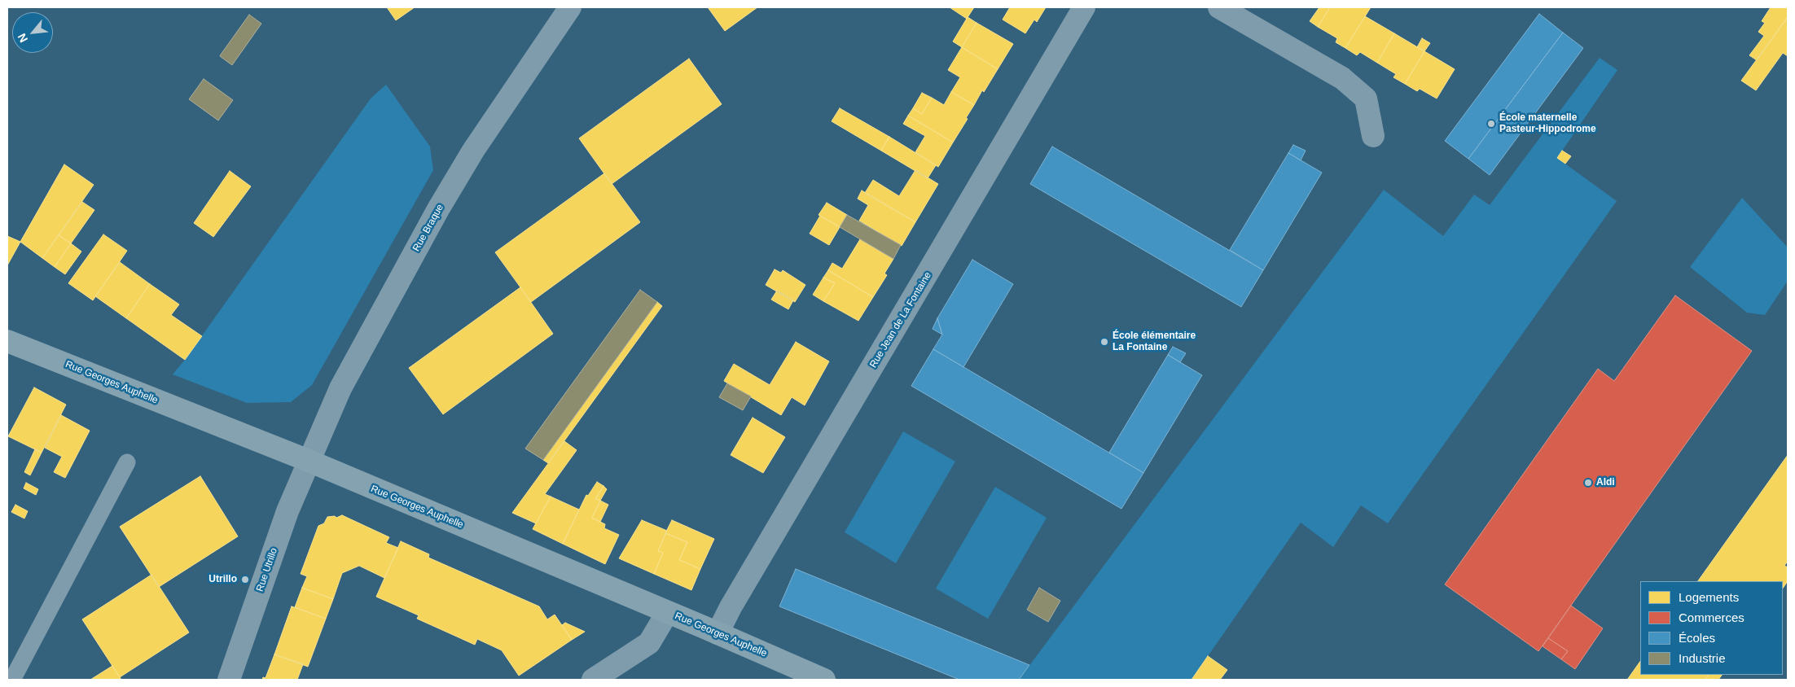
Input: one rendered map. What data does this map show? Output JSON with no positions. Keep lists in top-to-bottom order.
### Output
{
  "streets": {
    "street": [
      "Rue Braque",
      "Rue Jean de La Fontaine",
      "Rue Georges Auphelle",
      "Rue Utrillo"
    ]
  },
  "crossings": [
    ["Rue Braque", "Rue Georges Auphelle"],
    ["Rue Braque", "Rue Utrillo"],
    ["Rue Jean de La Fontaine", "Rue Georges Auphelle"],
    ["Rue Georges Auphelle", "Rue Utrillo"]
  ],
  "places": [
    "École maternelle Pasteur-Hippodrome",
    "École élémentaire La Fontaine",
    "Aldi",
    "Utrillo"
  ],
  "legend": [
    "Logements",
    "Commerces",
    "Écoles",
    "Industrie"
  ],
  "north": "bottom left"
}
